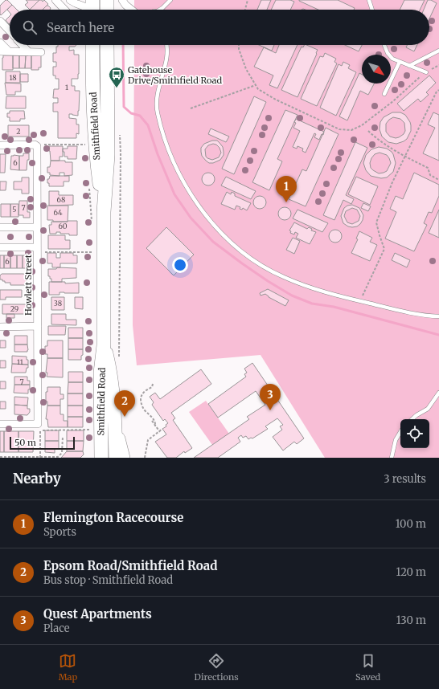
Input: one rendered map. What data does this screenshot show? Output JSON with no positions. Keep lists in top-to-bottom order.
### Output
{
  "streets": {
    "highway": ["Smithfield Road"],
    "street": ["Howlett Street"]
  },
  "places": {
    "bus stop": ["Gatehouse Drive/Smithfield Road"]
  },
  "house_numbers": [
    "18",
    "1",
    "2",
    "6",
    "68",
    "7",
    "5",
    "64",
    "60",
    "6",
    "38",
    "29",
    "11",
    "7"
  ],
  "scale_bar": "50 m",
  "north": "bottom right",
  "page": {
    "search": "Search here",
    "pins": ["1", "3", "2"],
    "scale": "50 m",
    "heading": ["Nearby", "3 results"],
    "list": [
      {
        "mark": "1",
        "name": "Flemington Racecourse",
        "note": "Sports",
        "value": "100 m"
      },
      {
        "mark": "2",
        "name": "Epsom Road/Smithfield Road",
        "note": "Bus stop · Smithfield Road",
        "value": "120 m"
      },
      {
        "mark": "3",
        "name": "Quest Apartments",
        "note": "Place",
        "value": "130 m"
      }
    ],
    "nav": ["Map", "Directions", "Saved"]
  }
}
